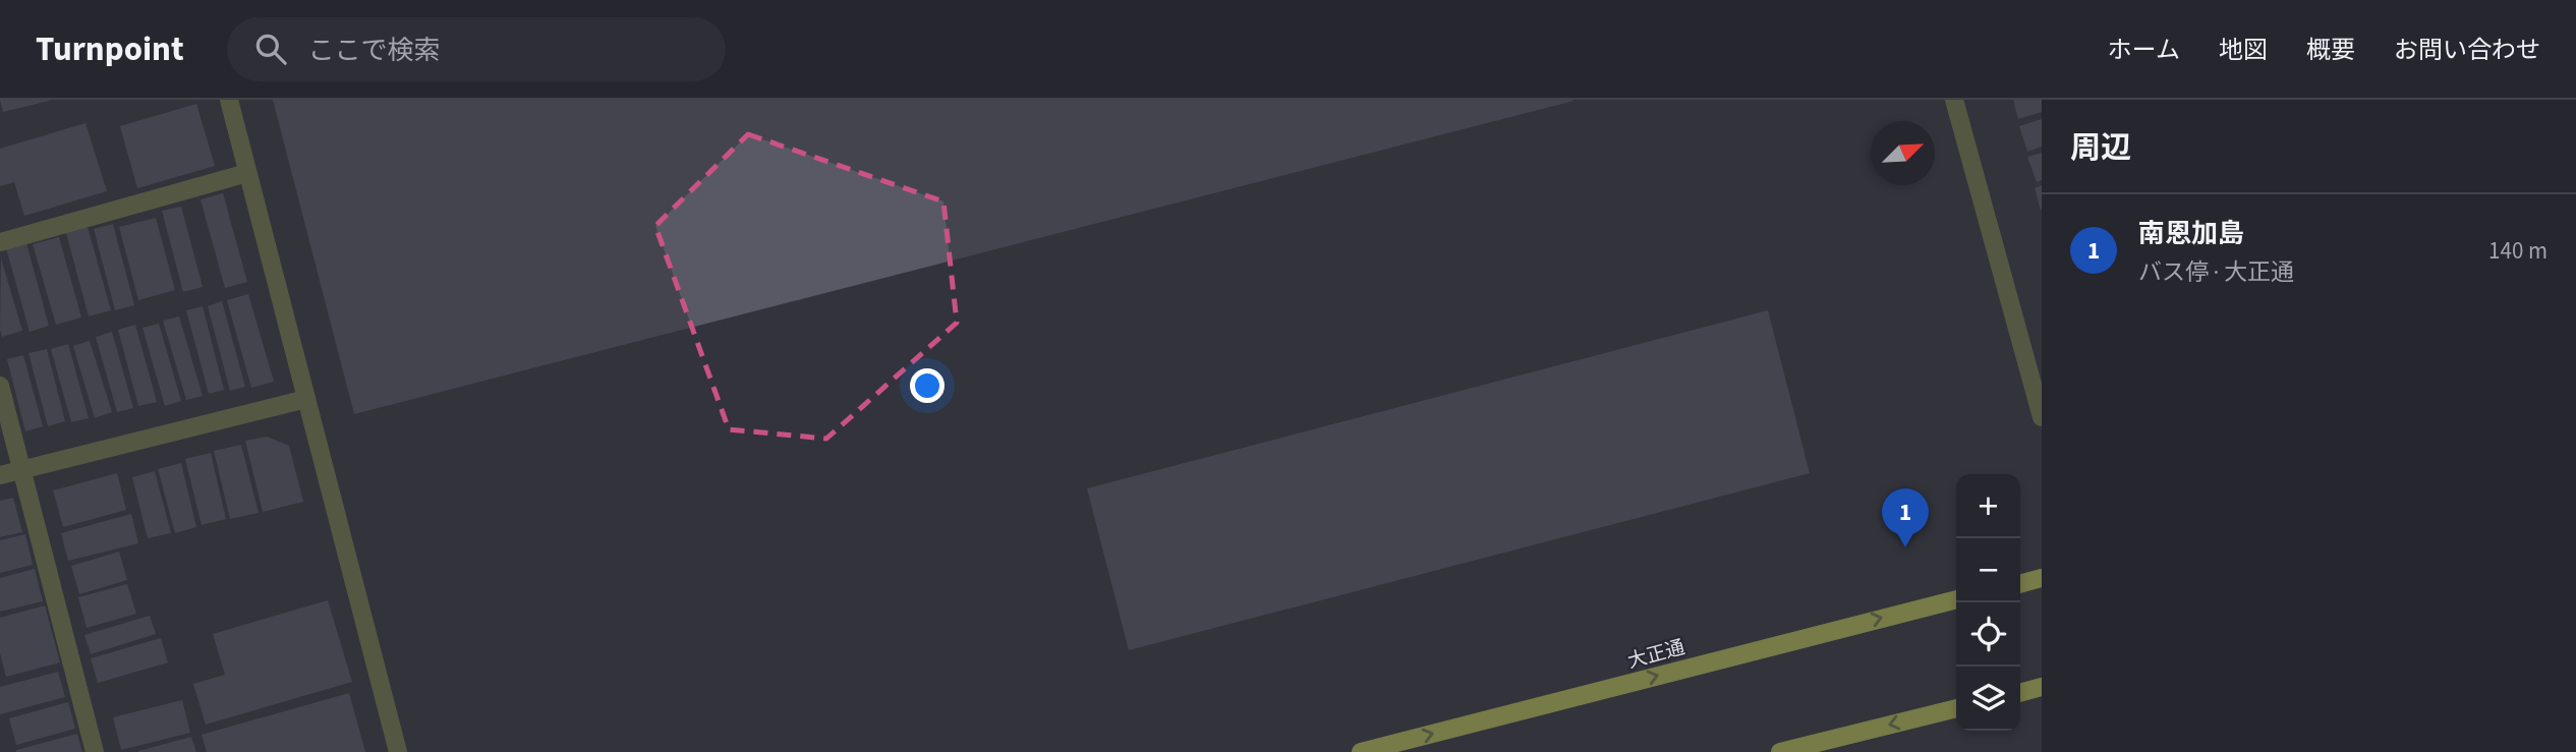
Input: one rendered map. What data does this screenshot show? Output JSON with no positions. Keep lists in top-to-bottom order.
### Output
{
  "streets": {
    "main road": ["大正通"]
  },
  "one_way": ["大正通"],
  "north": "top right",
  "page": {
    "header": "Turnpoint",
    "search": "ここで検索",
    "nav": [
      "ホーム",
      "地図",
      "概要",
      "お問い合わせ"
    ],
    "heading": "周辺",
    "list": [
      {
        "mark": "1",
        "name": "南恩加島",
        "note": "バス停 · 大正通",
        "value": "140 m"
      }
    ],
    "map_buttons": ["+", "−"],
    "pins": "1"
  }
}
